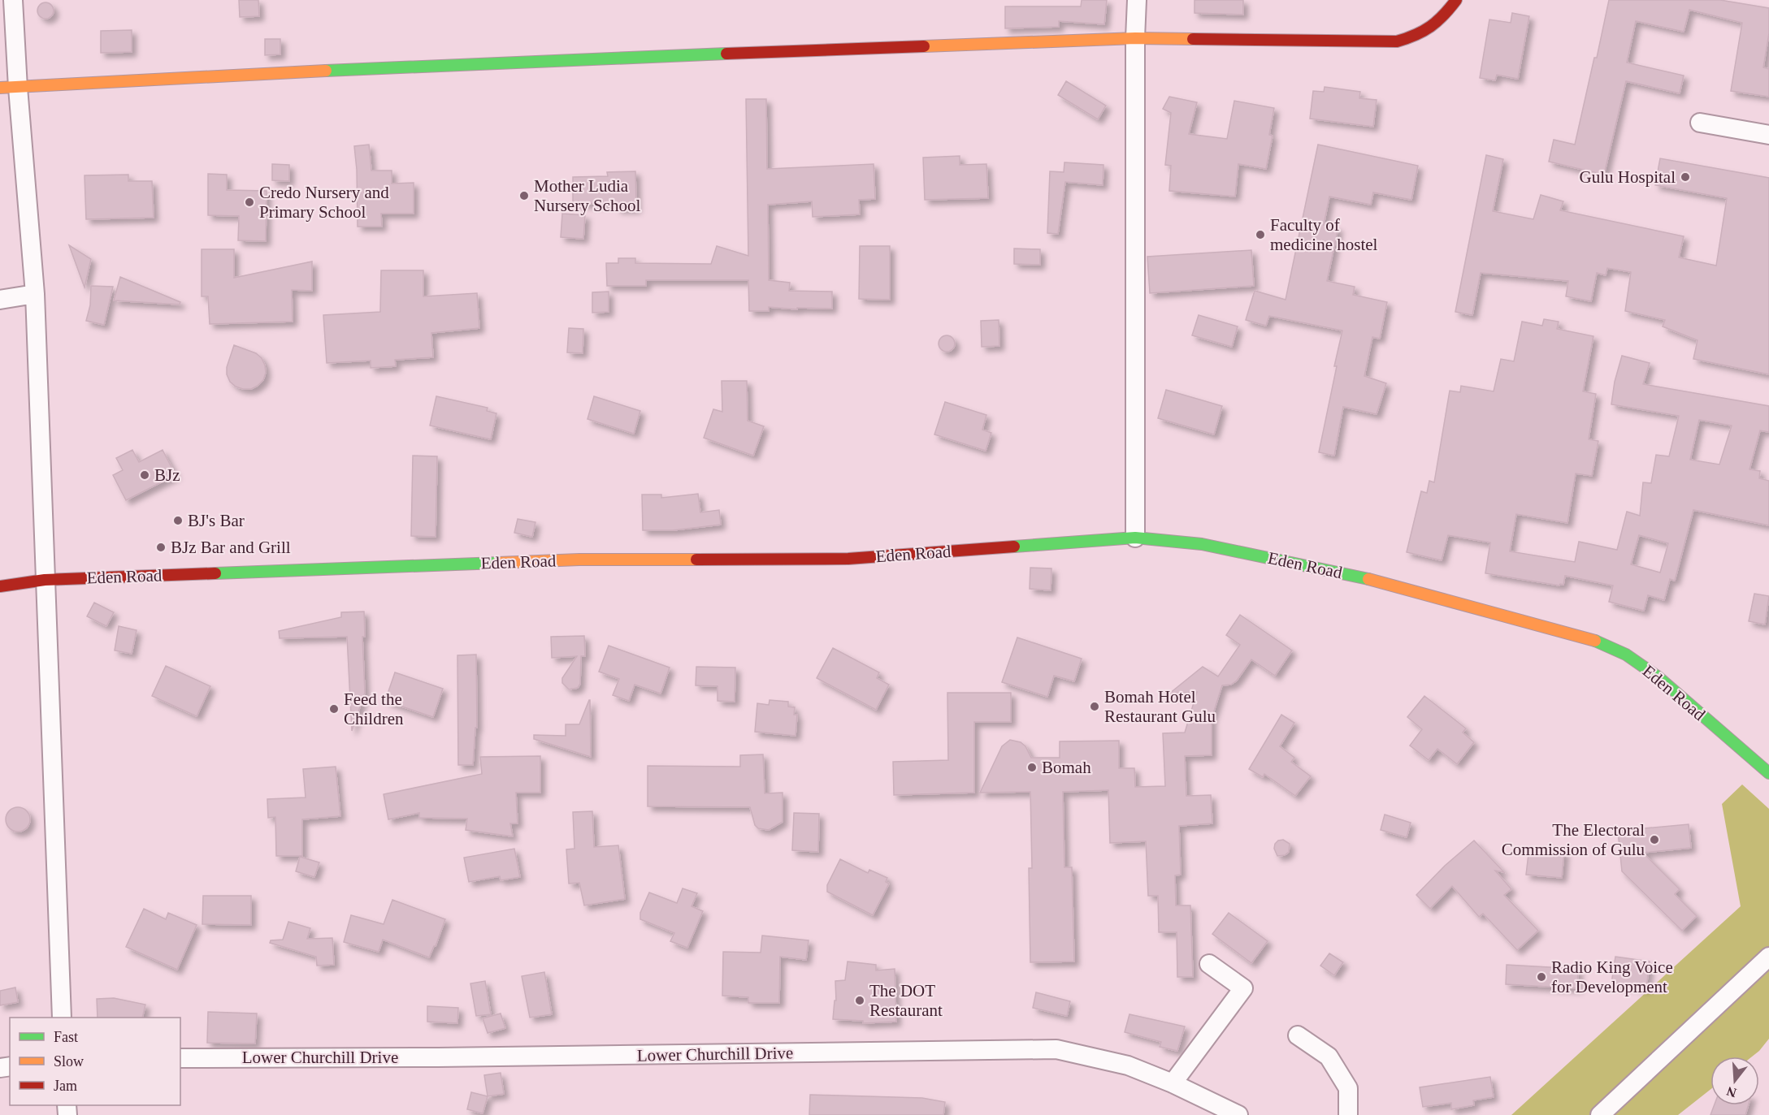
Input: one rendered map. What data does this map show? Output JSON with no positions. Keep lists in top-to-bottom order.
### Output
{
  "streets": {
    "street": ["Eden Road", "Lower Churchill Drive"]
  },
  "places": [
    "Gulu Hospital",
    "Mother Ludia Nursery School",
    "Credo Nursery and Primary School",
    "Faculty of medicine hostel",
    "BJz",
    "BJ's Bar",
    "BJz Bar and Grill",
    "Bomah Hotel Restaurant Gulu",
    "Feed the Children",
    "Bomah",
    "The Electoral Commission of Gulu",
    "Radio King Voice for Development",
    "The DOT Restaurant"
  ],
  "legend": ["Fast", "Slow", "Jam"],
  "north": "bottom"
}
